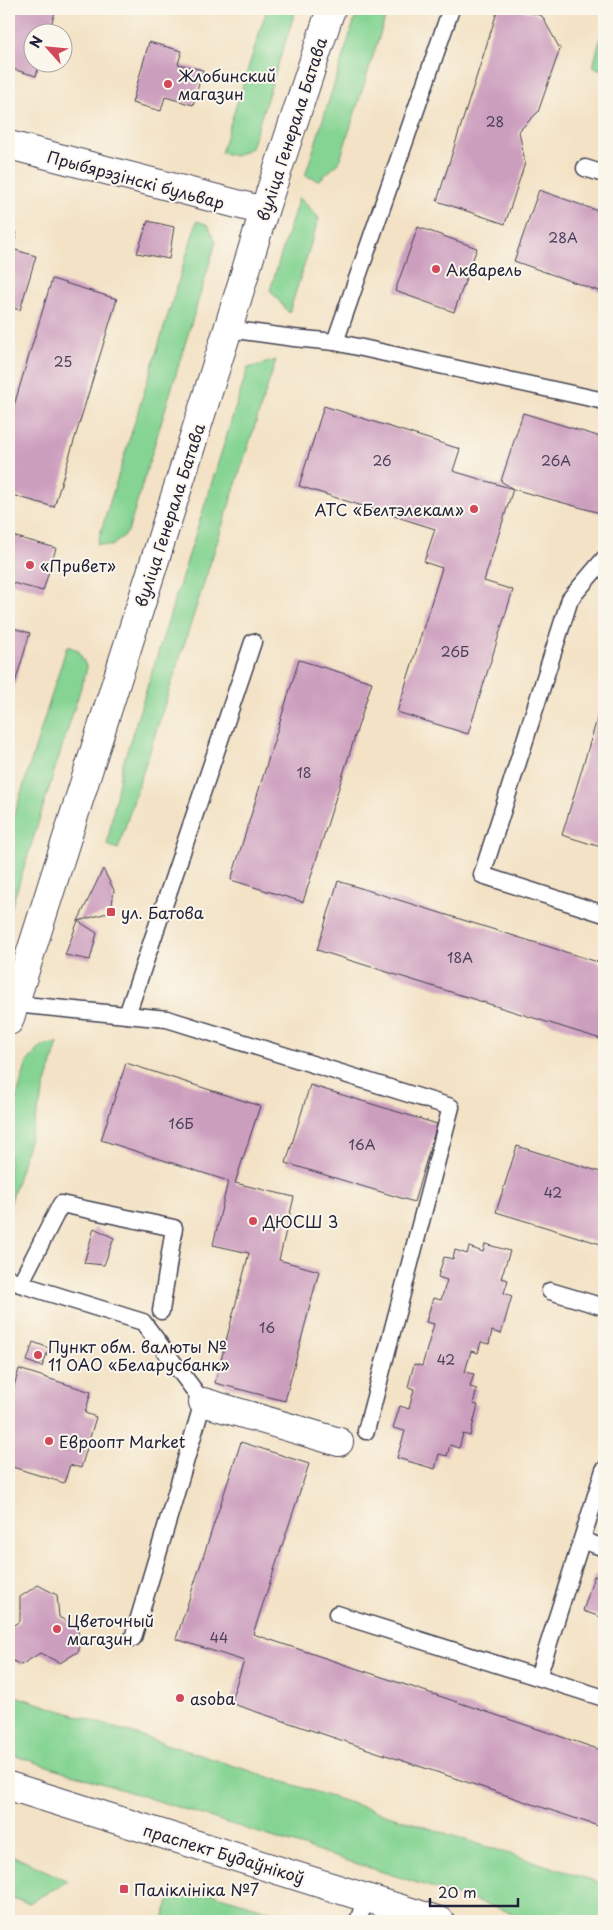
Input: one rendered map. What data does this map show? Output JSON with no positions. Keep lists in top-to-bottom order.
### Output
{
  "streets": {
    "street": ["вуліца Генерала Батава", "Прыбярэзінскі бульвар", "праспект Будаўнікоў"]
  },
  "crossings": [
    ["вуліца Генерала Батава", "Прыбярэзінскі бульвар"]
  ],
  "places": {
    "other": [
      "Жлобинский магазин",
      "Акварель",
      "АТС «Белтэлекам»",
      "«Привет»",
      "ДЮСШ 3",
      "Пункт обм. валюты № 11 ОАО «Беларусбанк»",
      "Евроопт Market",
      "Цветочный магазин",
      "asoba"
    ],
    "transit": ["ул. Батова", "Паліклініка №7"]
  },
  "house_numbers": [
    "28",
    "28А",
    "25",
    "26",
    "26А",
    "26Б",
    "18",
    "18А",
    "16Б",
    "16А",
    "42",
    "16",
    "42",
    "44"
  ],
  "scale_bar": "20 m",
  "north": "top left"
}
